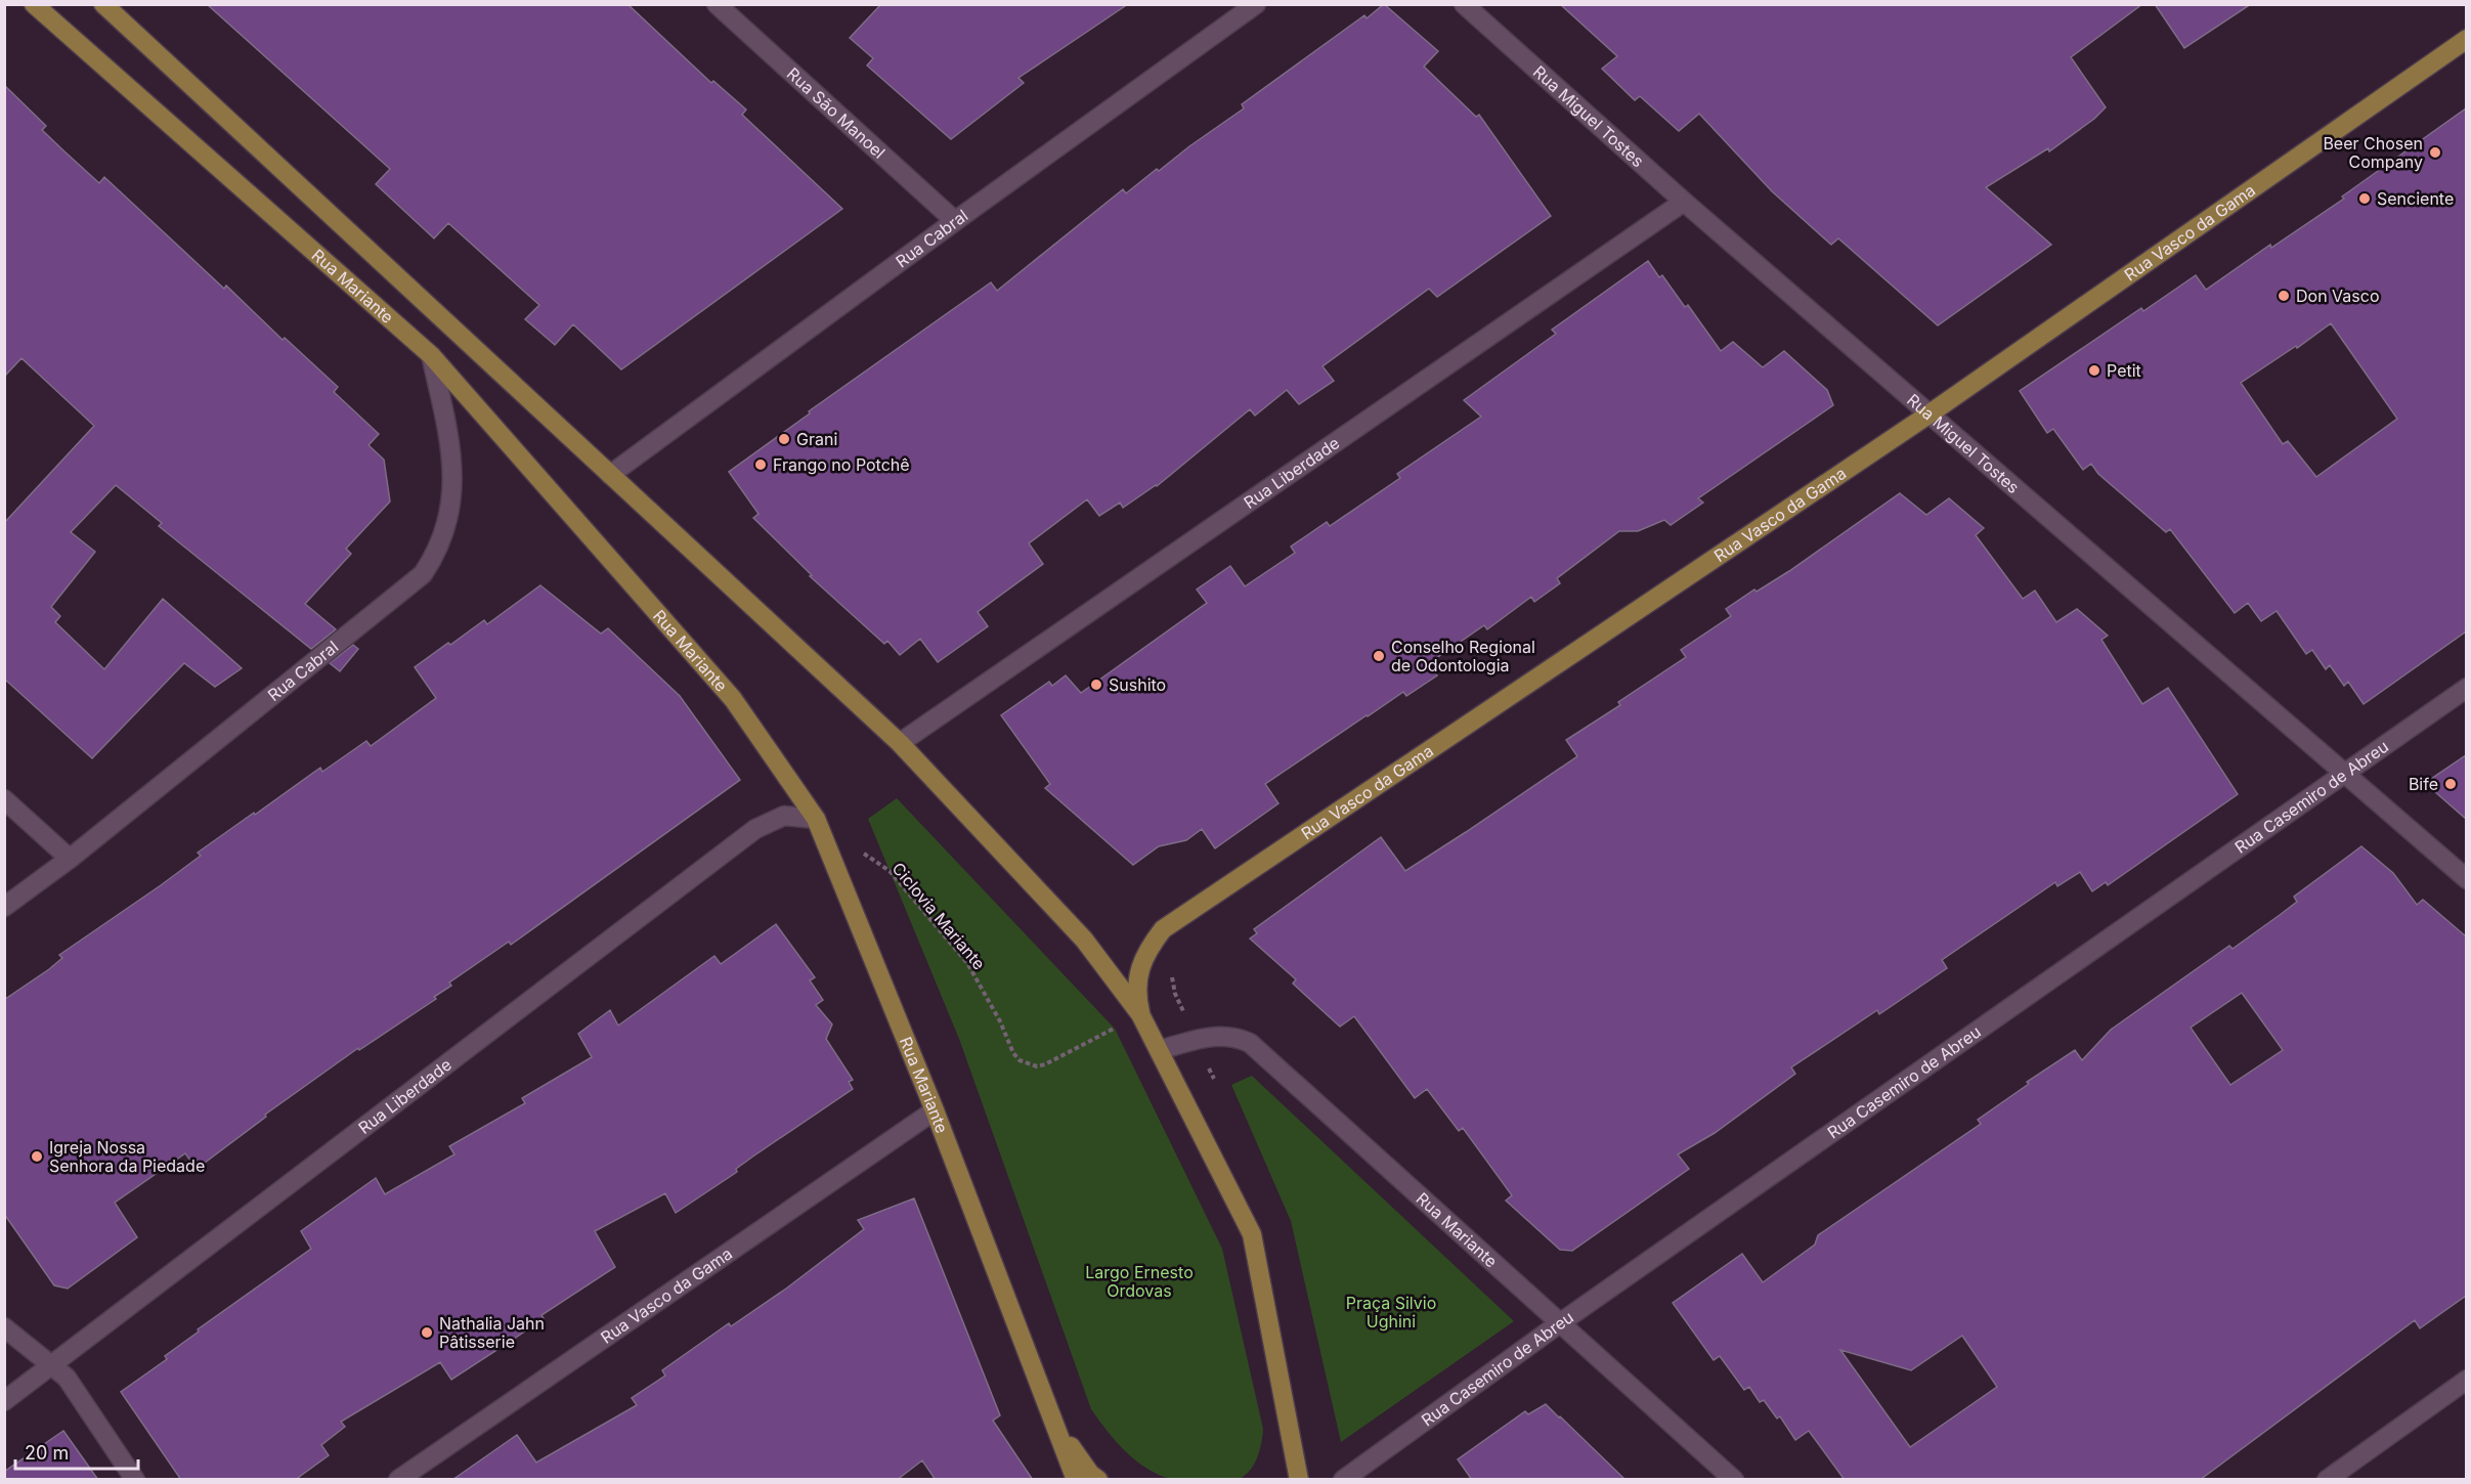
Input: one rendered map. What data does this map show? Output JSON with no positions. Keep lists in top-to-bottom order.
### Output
{
  "streets": {
    "main road": ["Rua Vasco da Gama", "Rua Mariante"],
    "street": [
      "Rua São Manoel",
      "Rua Miguel Tostes",
      "Rua Cabral",
      "Rua Liberdade",
      "Rua Casemiro de Abreu"
    ],
    "path": ["Ciclovia Mariante"]
  },
  "crossings": [
    ["Rua São Manoel", "Rua Cabral"],
    ["Rua Miguel Tostes", "Rua Vasco da Gama"],
    ["Rua Miguel Tostes", "Rua Liberdade"],
    ["Rua Miguel Tostes", "Rua Casemiro de Abreu"],
    ["Rua Vasco da Gama", "Rua Mariante"],
    ["Rua Vasco da Gama", "Ciclovia Mariante"],
    ["Rua Cabral", "Rua Mariante"],
    ["Rua Mariante", "Rua Liberdade"],
    ["Rua Mariante", "Rua Casemiro de Abreu"]
  ],
  "parks": ["Largo Ernesto Ordovas", "Praça Silvio Ughini"],
  "places": [
    "Beer Chosen Company",
    "Senciente",
    "Don Vasco",
    "Petit",
    "Grani",
    "Frango no Potchê",
    "Conselho Regional de Odontologia",
    "Sushito",
    "Bife",
    "Igreja Nossa Senhora da Piedade",
    "Nathalia Jahn Pâtisserie"
  ],
  "scale_bar": "20 m"
}
